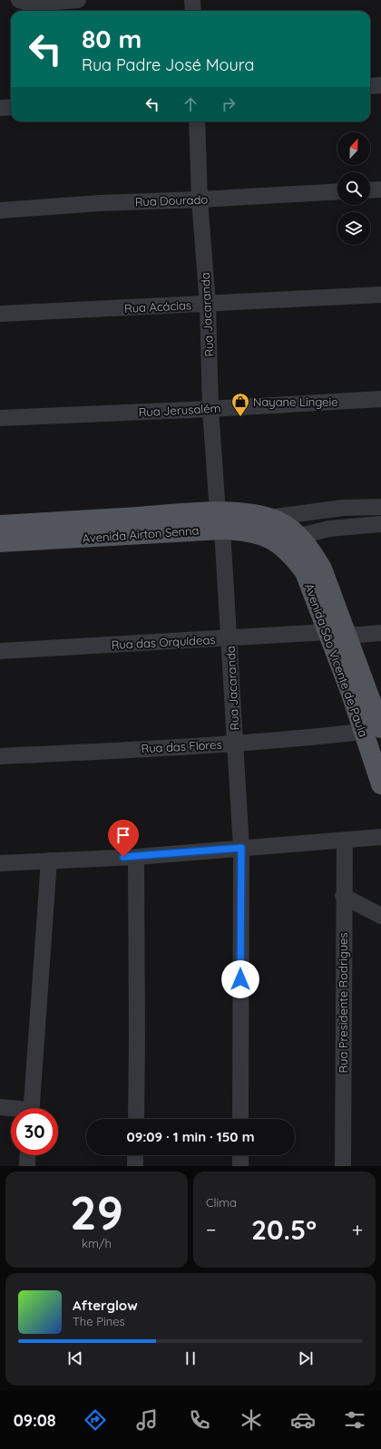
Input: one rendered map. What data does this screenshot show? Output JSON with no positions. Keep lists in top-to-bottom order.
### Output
{
  "streets": {
    "main road": ["Avenida Airton Senna", "Avenida São Vicente de Paula"],
    "street": [
      "Rua Dourado",
      "Rua Acácias",
      "Rua Jacaranda",
      "Rua Jerusalém",
      "Rua das Orquídeas",
      "Rua das Flores",
      "Rua Presidente Rodrigues"
    ]
  },
  "crossings": [
    ["Rua Dourado", "Rua Jacaranda"],
    ["Rua Acácias", "Rua Jacaranda"],
    ["Rua Jacaranda", "Rua Jerusalém"],
    ["Rua Jacaranda", "Avenida Airton Senna"],
    ["Rua Jacaranda", "Rua das Orquídeas"],
    ["Rua Jacaranda", "Rua das Flores"],
    ["Avenida Airton Senna", "Avenida São Vicente de Paula"],
    ["Rua das Orquídeas", "Avenida São Vicente de Paula"],
    ["Avenida São Vicente de Paula", "Rua das Flores"]
  ],
  "places": {
    "shop": ["Nayane Lingeie"]
  },
  "north": "top",
  "page": {
    "turn": ["80 m", "Rua Padre José Moura"],
    "limit": "30",
    "trip": "09:09 · 1 min · 150 m",
    "tile": [
      ["29", "km/h"],
      "Clima"
    ],
    "heat": ["−", "20.5°", "+"],
    "song": ["Afterglow", "The Pines"],
    "tabs": "09:08"
  }
}
